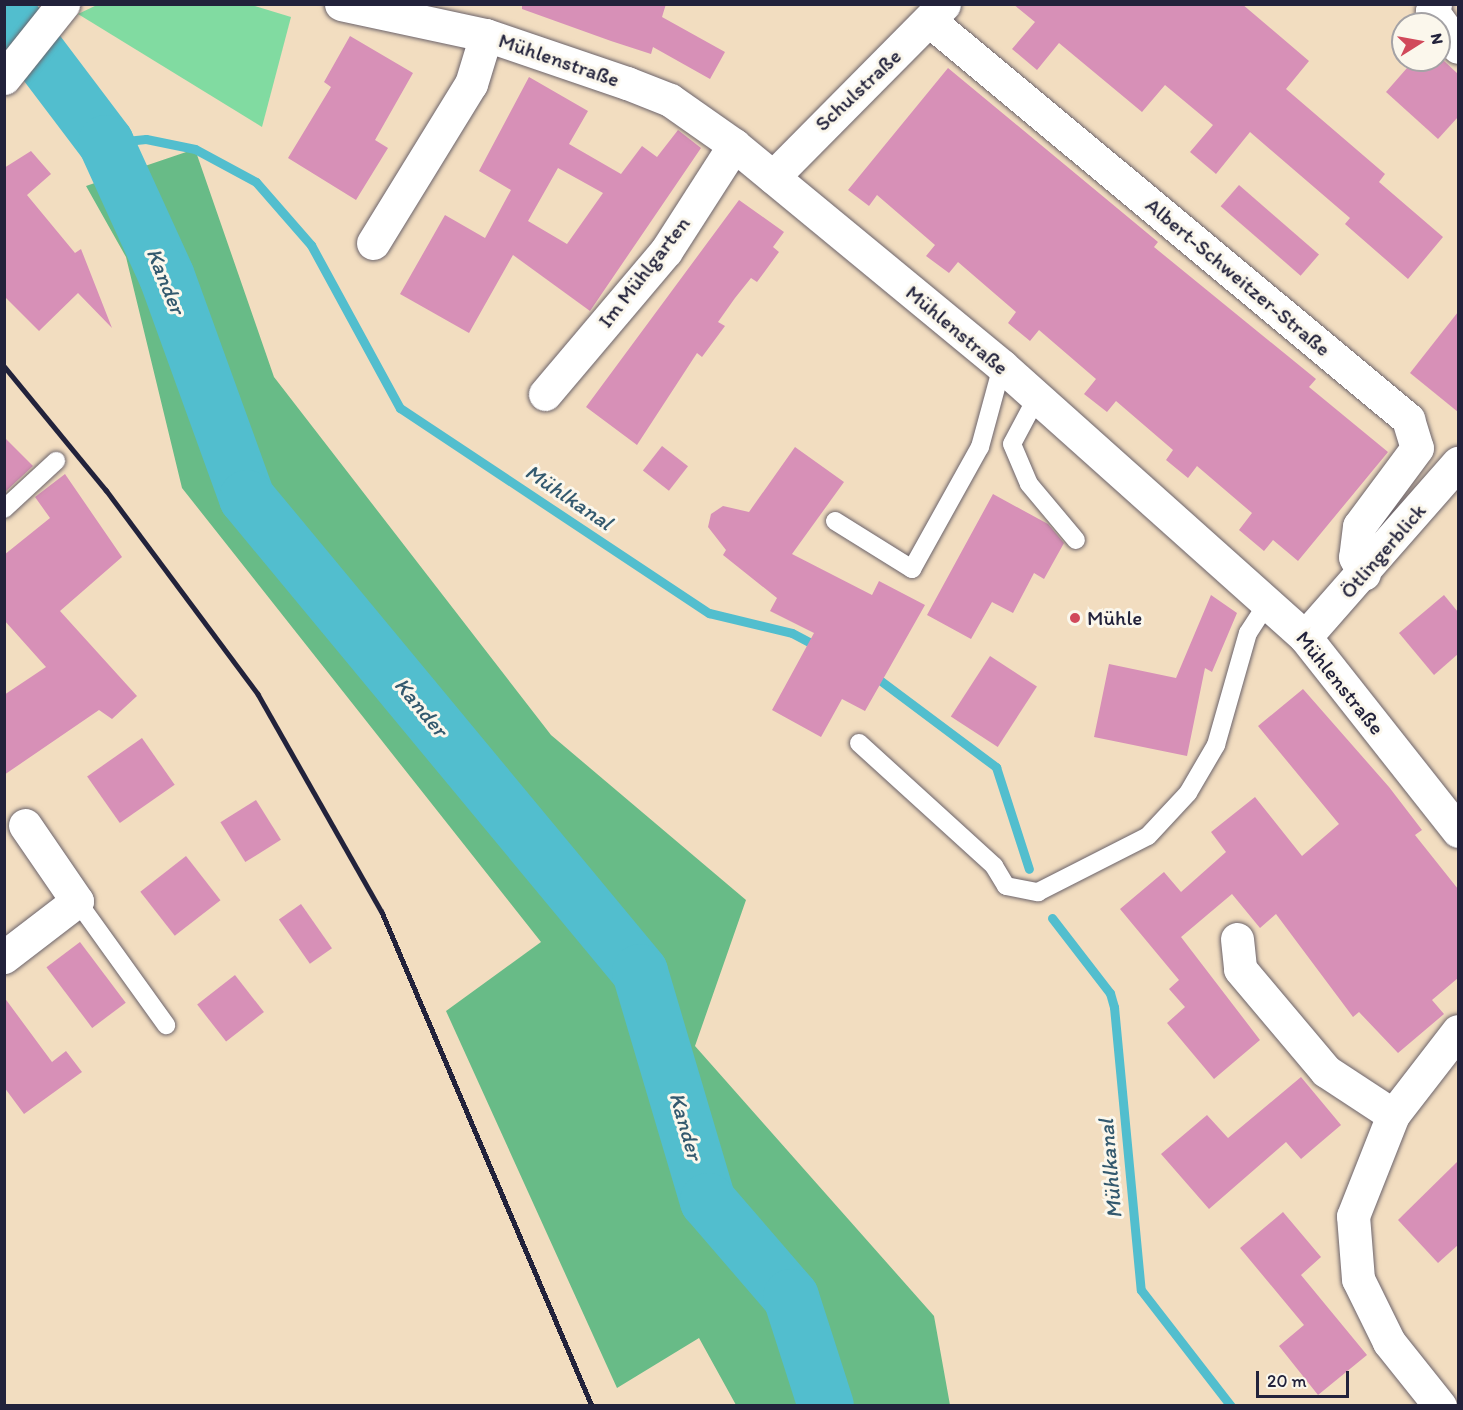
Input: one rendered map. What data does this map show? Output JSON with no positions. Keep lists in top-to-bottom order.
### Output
{
  "streets": {
    "street": [
      "Mühlenstraße",
      "Schulstraße",
      "Im Mühlgarten",
      "Albert-Schweitzer-Straße",
      "Ötlingerblick"
    ]
  },
  "crossings": [
    ["Mühlenstraße", "Schulstraße"],
    ["Mühlenstraße", "Im Mühlgarten"],
    ["Mühlenstraße", "Ötlingerblick"],
    ["Schulstraße", "Albert-Schweitzer-Straße"],
    ["Albert-Schweitzer-Straße", "Ötlingerblick"]
  ],
  "water": ["Kander", "Mühlkanal"],
  "places": ["Mühle"],
  "scale_bar": "20 m",
  "north": "right"
}
